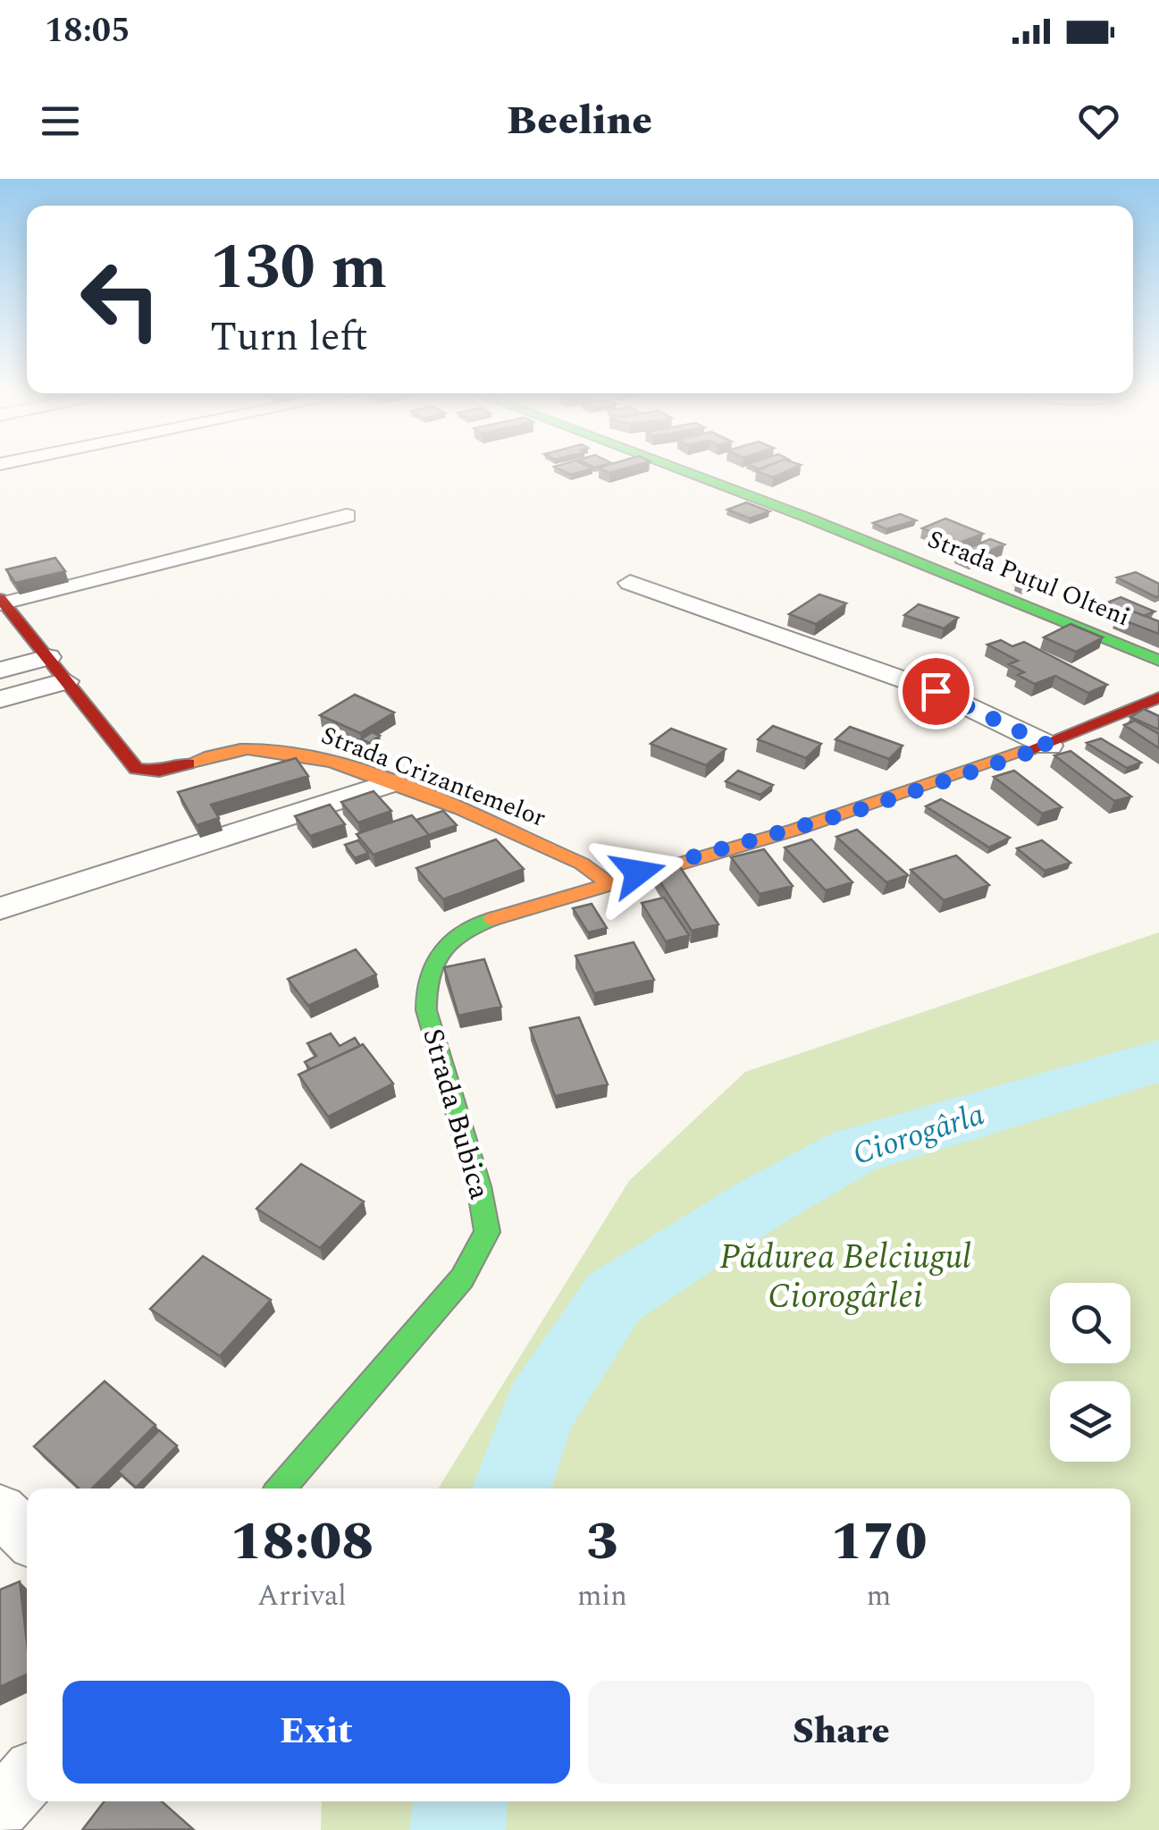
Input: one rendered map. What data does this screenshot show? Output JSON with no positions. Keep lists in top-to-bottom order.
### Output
{
  "streets": {
    "street": ["Strada Puțul Olteni", "Strada Crizantemelor", "Strada Bubica"]
  },
  "crossings": [
    ["Strada Crizantemelor", "Strada Bubica"]
  ],
  "water": ["Ciorogârla"],
  "parks": ["Pădurea Belciugul Ciorogârlei"],
  "page": {
    "status": "18:05",
    "header": "Beeline",
    "turn": ["130 m", "Turn left"],
    "eta": [
      "18:08",
      "Arrival",
      "3",
      "min",
      "170",
      "m"
    ],
    "buttons": ["Exit", "Share"]
  }
}
